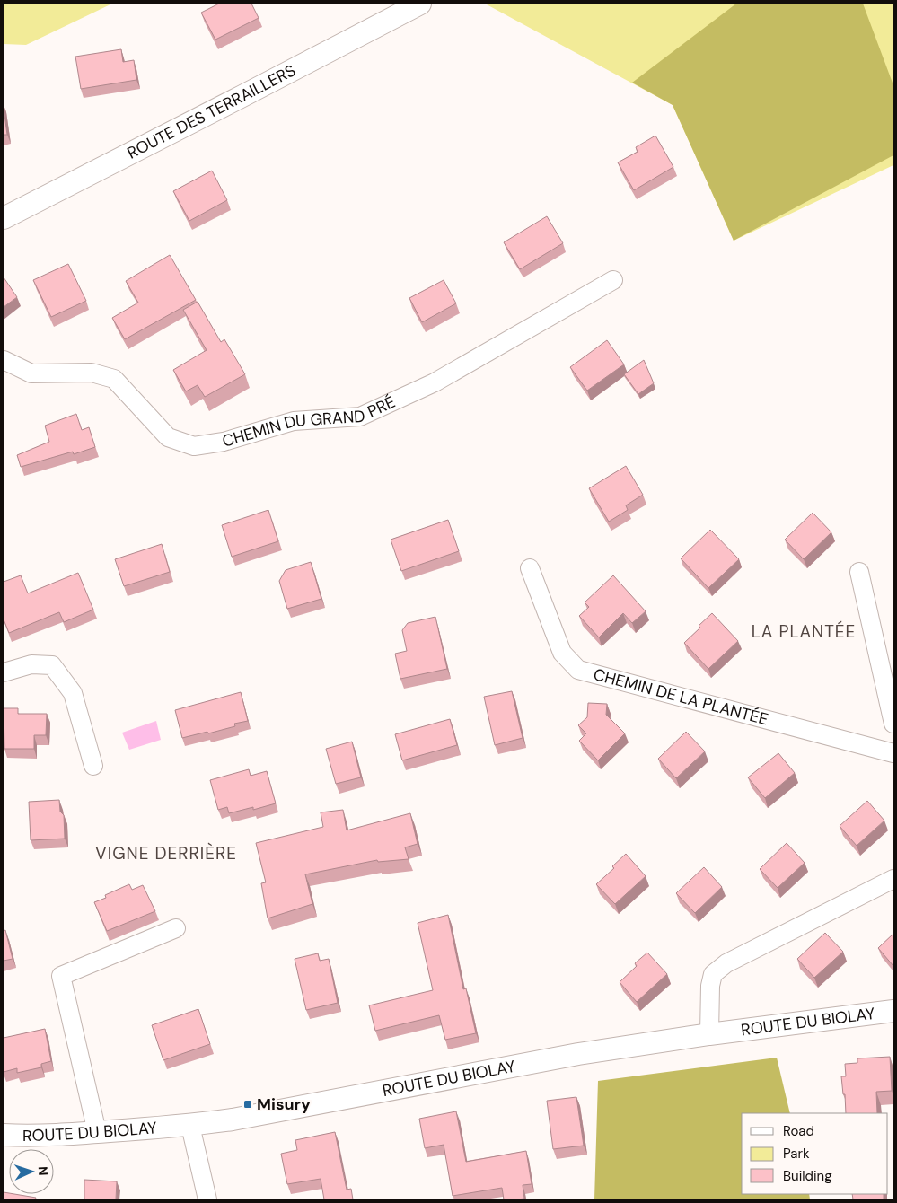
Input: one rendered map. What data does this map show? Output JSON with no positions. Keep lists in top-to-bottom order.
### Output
{
  "streets": {
    "street": [
      "ROUTE DES TERRAILLERS",
      "CHEMIN DU GRAND PRÉ",
      "CHEMIN DE LA PLANTÉE",
      "ROUTE DU BIOLAY"
    ]
  },
  "districts": ["LA PLANTÉE", "VIGNE DERRIÈRE"],
  "places": {
    "transit": ["Misury"]
  },
  "legend": ["Road", "Park", "Building"],
  "north": "right"
}
